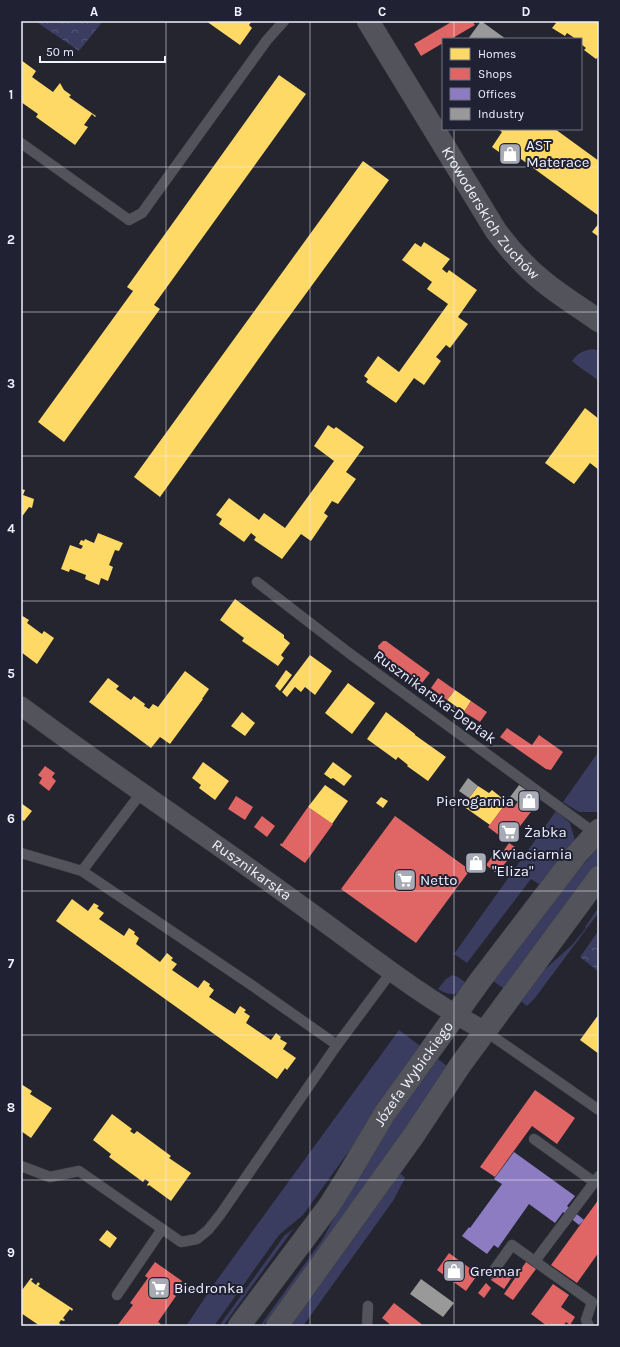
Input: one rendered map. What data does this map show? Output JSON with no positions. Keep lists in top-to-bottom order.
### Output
{
  "streets": {
    "street": ["Krowoderskich Zuchów", "Rusznikarska", "Józefa Wybickiego"],
    "lane": ["Rusznikarska-Deptak"]
  },
  "crossings": [
    ["Rusznikarska-Deptak", "Józefa Wybickiego"],
    ["Rusznikarska", "Józefa Wybickiego"]
  ],
  "places": {
    "shop": [
      "AST Materace",
      "Pierogarnia",
      "Kwiaciarnia \"Eliza\"",
      "Gremar"
    ],
    "supermarket": ["Żabka", "Netto", "Biedronka"]
  },
  "legend": [
    "Homes",
    "Shops",
    "Offices",
    "Industry"
  ],
  "scale_bar": "50 m",
  "grid": {
    "columns": [
      "A",
      "B",
      "C",
      "D"
    ],
    "rows": [
      "1",
      "2",
      "3",
      "4",
      "5",
      "6",
      "7",
      "8",
      "9"
    ]
  }
}
